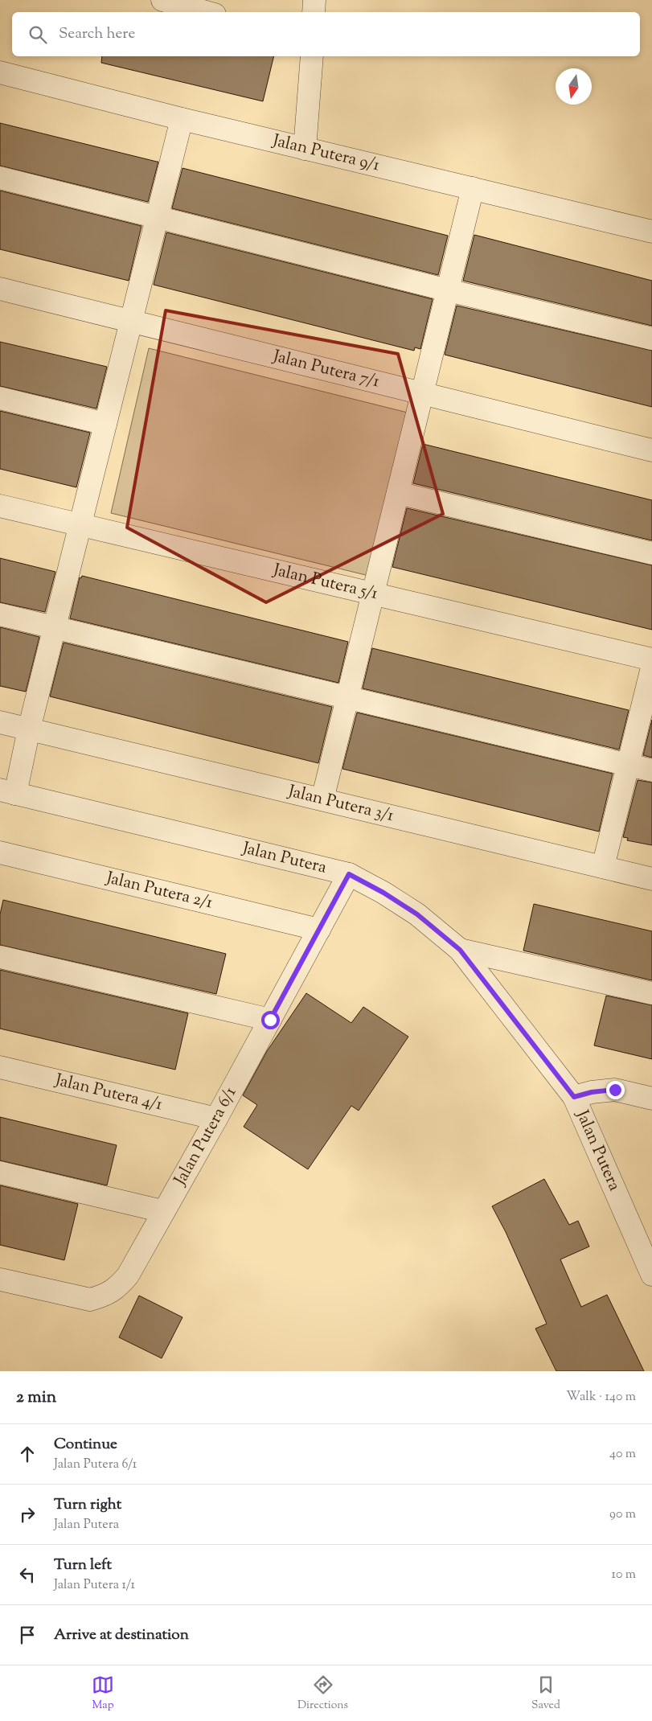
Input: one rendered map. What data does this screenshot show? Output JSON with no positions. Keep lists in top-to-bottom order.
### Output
{
  "streets": {
    "street": [
      "Jalan Putera 9/1",
      "Jalan Putera 7/1",
      "Jalan Putera 5/1",
      "Jalan Putera 3/1",
      "Jalan Putera",
      "Jalan Putera 2/1",
      "Jalan Putera 4/1",
      "Jalan Putera 6/1"
    ]
  },
  "crossings": [
    ["Jalan Putera", "Jalan Putera 6/1"],
    ["Jalan Putera 2/1", "Jalan Putera 6/1"],
    ["Jalan Putera 4/1", "Jalan Putera 6/1"]
  ],
  "north": "bottom",
  "page": {
    "search": "Search here",
    "heading": ["2 min", "Walk · 140 m"],
    "list": [
      ["Continue", "Jalan Putera 6/1", "40 m"],
      ["Turn right", "Jalan Putera", "90 m"],
      ["Turn left", "Jalan Putera 1/1", "10 m"],
      "Arrive at destination"
    ],
    "nav": ["Map", "Directions", "Saved"]
  }
}
